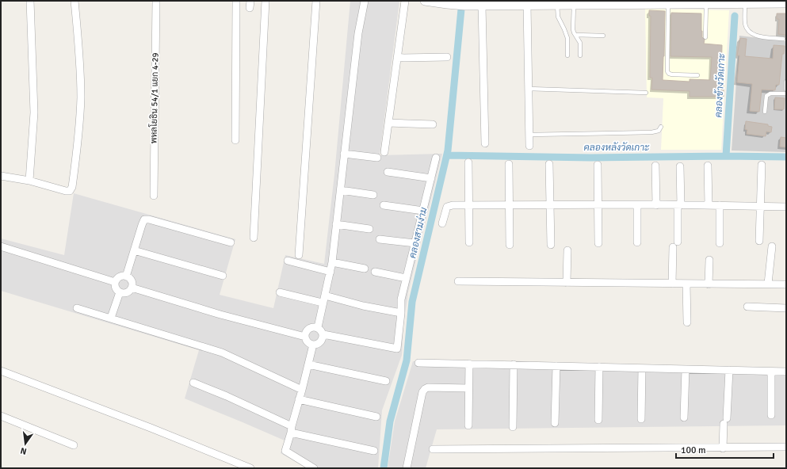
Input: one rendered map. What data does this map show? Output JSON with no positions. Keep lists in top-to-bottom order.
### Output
{
  "streets": {
    "street": ["พหลโยธิน 54/1 แยก 4-29"]
  },
  "water": ["คลองข้างวัดเกาะ", "คลองหลังวัดเกาะ", "คลองสามง่าม"],
  "scale_bar": "100 m",
  "north": "bottom"
}
